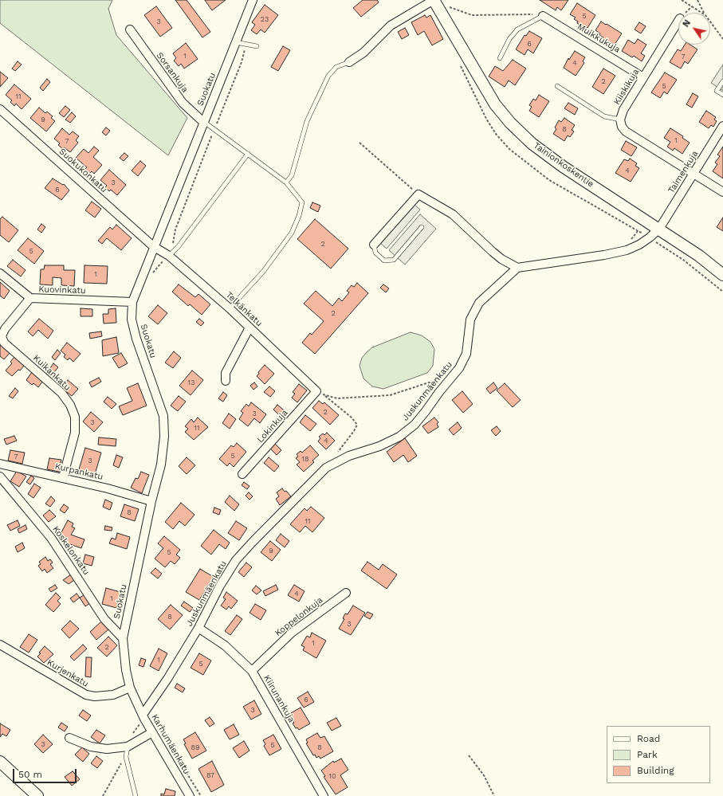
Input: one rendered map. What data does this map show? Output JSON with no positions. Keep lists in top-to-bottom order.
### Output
{
  "streets": {
    "street": [
      "Muikkukuja",
      "Sorsankuja",
      "Kiiskikuja",
      "Suokatu",
      "Tainionkoskentie",
      "Suokukonkatu",
      "Taimenkuja",
      "Kuovinkatu",
      "Telkänkatu",
      "Kuikankatu",
      "Juskunmäenkatu",
      "Lokinkuja",
      "Kurpankatu",
      "Koskelonkatu",
      "Koppelonkuja",
      "Kurjenkatu",
      "Kiirunankuja",
      "Karhumäenkatu"
    ]
  },
  "crossings": [
    ["Muikkukuja", "Kiiskikuja"],
    ["Sorsankuja", "Suokatu"],
    ["Kiiskikuja", "Taimenkuja"],
    ["Suokatu", "Suokukonkatu"],
    ["Suokatu", "Kuovinkatu"],
    ["Suokatu", "Telkänkatu"],
    ["Suokatu", "Kurpankatu"],
    ["Suokatu", "Koskelonkatu"],
    ["Suokatu", "Kurjenkatu"],
    ["Suokatu", "Karhumäenkatu"],
    ["Tainionkoskentie", "Taimenkuja"],
    ["Suokukonkatu", "Telkänkatu"],
    ["Kuovinkatu", "Kuikankatu"],
    ["Telkänkatu", "Lokinkuja"],
    ["Kuikankatu", "Kurpankatu"],
    ["Juskunmäenkatu", "Kiirunankuja"],
    ["Juskunmäenkatu", "Karhumäenkatu"],
    ["Koppelonkuja", "Kiirunankuja"]
  ],
  "house_numbers": [
    "5",
    "23",
    "3",
    "6",
    "1",
    "7",
    "4",
    "2",
    "5",
    "11",
    "9",
    "8",
    "1",
    "7",
    "4",
    "3",
    "6",
    "2",
    "5",
    "1",
    "2",
    "13",
    "2",
    "3",
    "3",
    "11",
    "4",
    "5",
    "7",
    "18",
    "3",
    "8",
    "11",
    "9",
    "5",
    "4",
    "1",
    "8",
    "3",
    "1",
    "2",
    "1",
    "5",
    "6",
    "3",
    "3",
    "5",
    "89",
    "8",
    "87",
    "10"
  ],
  "legend": ["Road", "Park", "Building"],
  "scale_bar": "50 m",
  "north": "top left"
}
